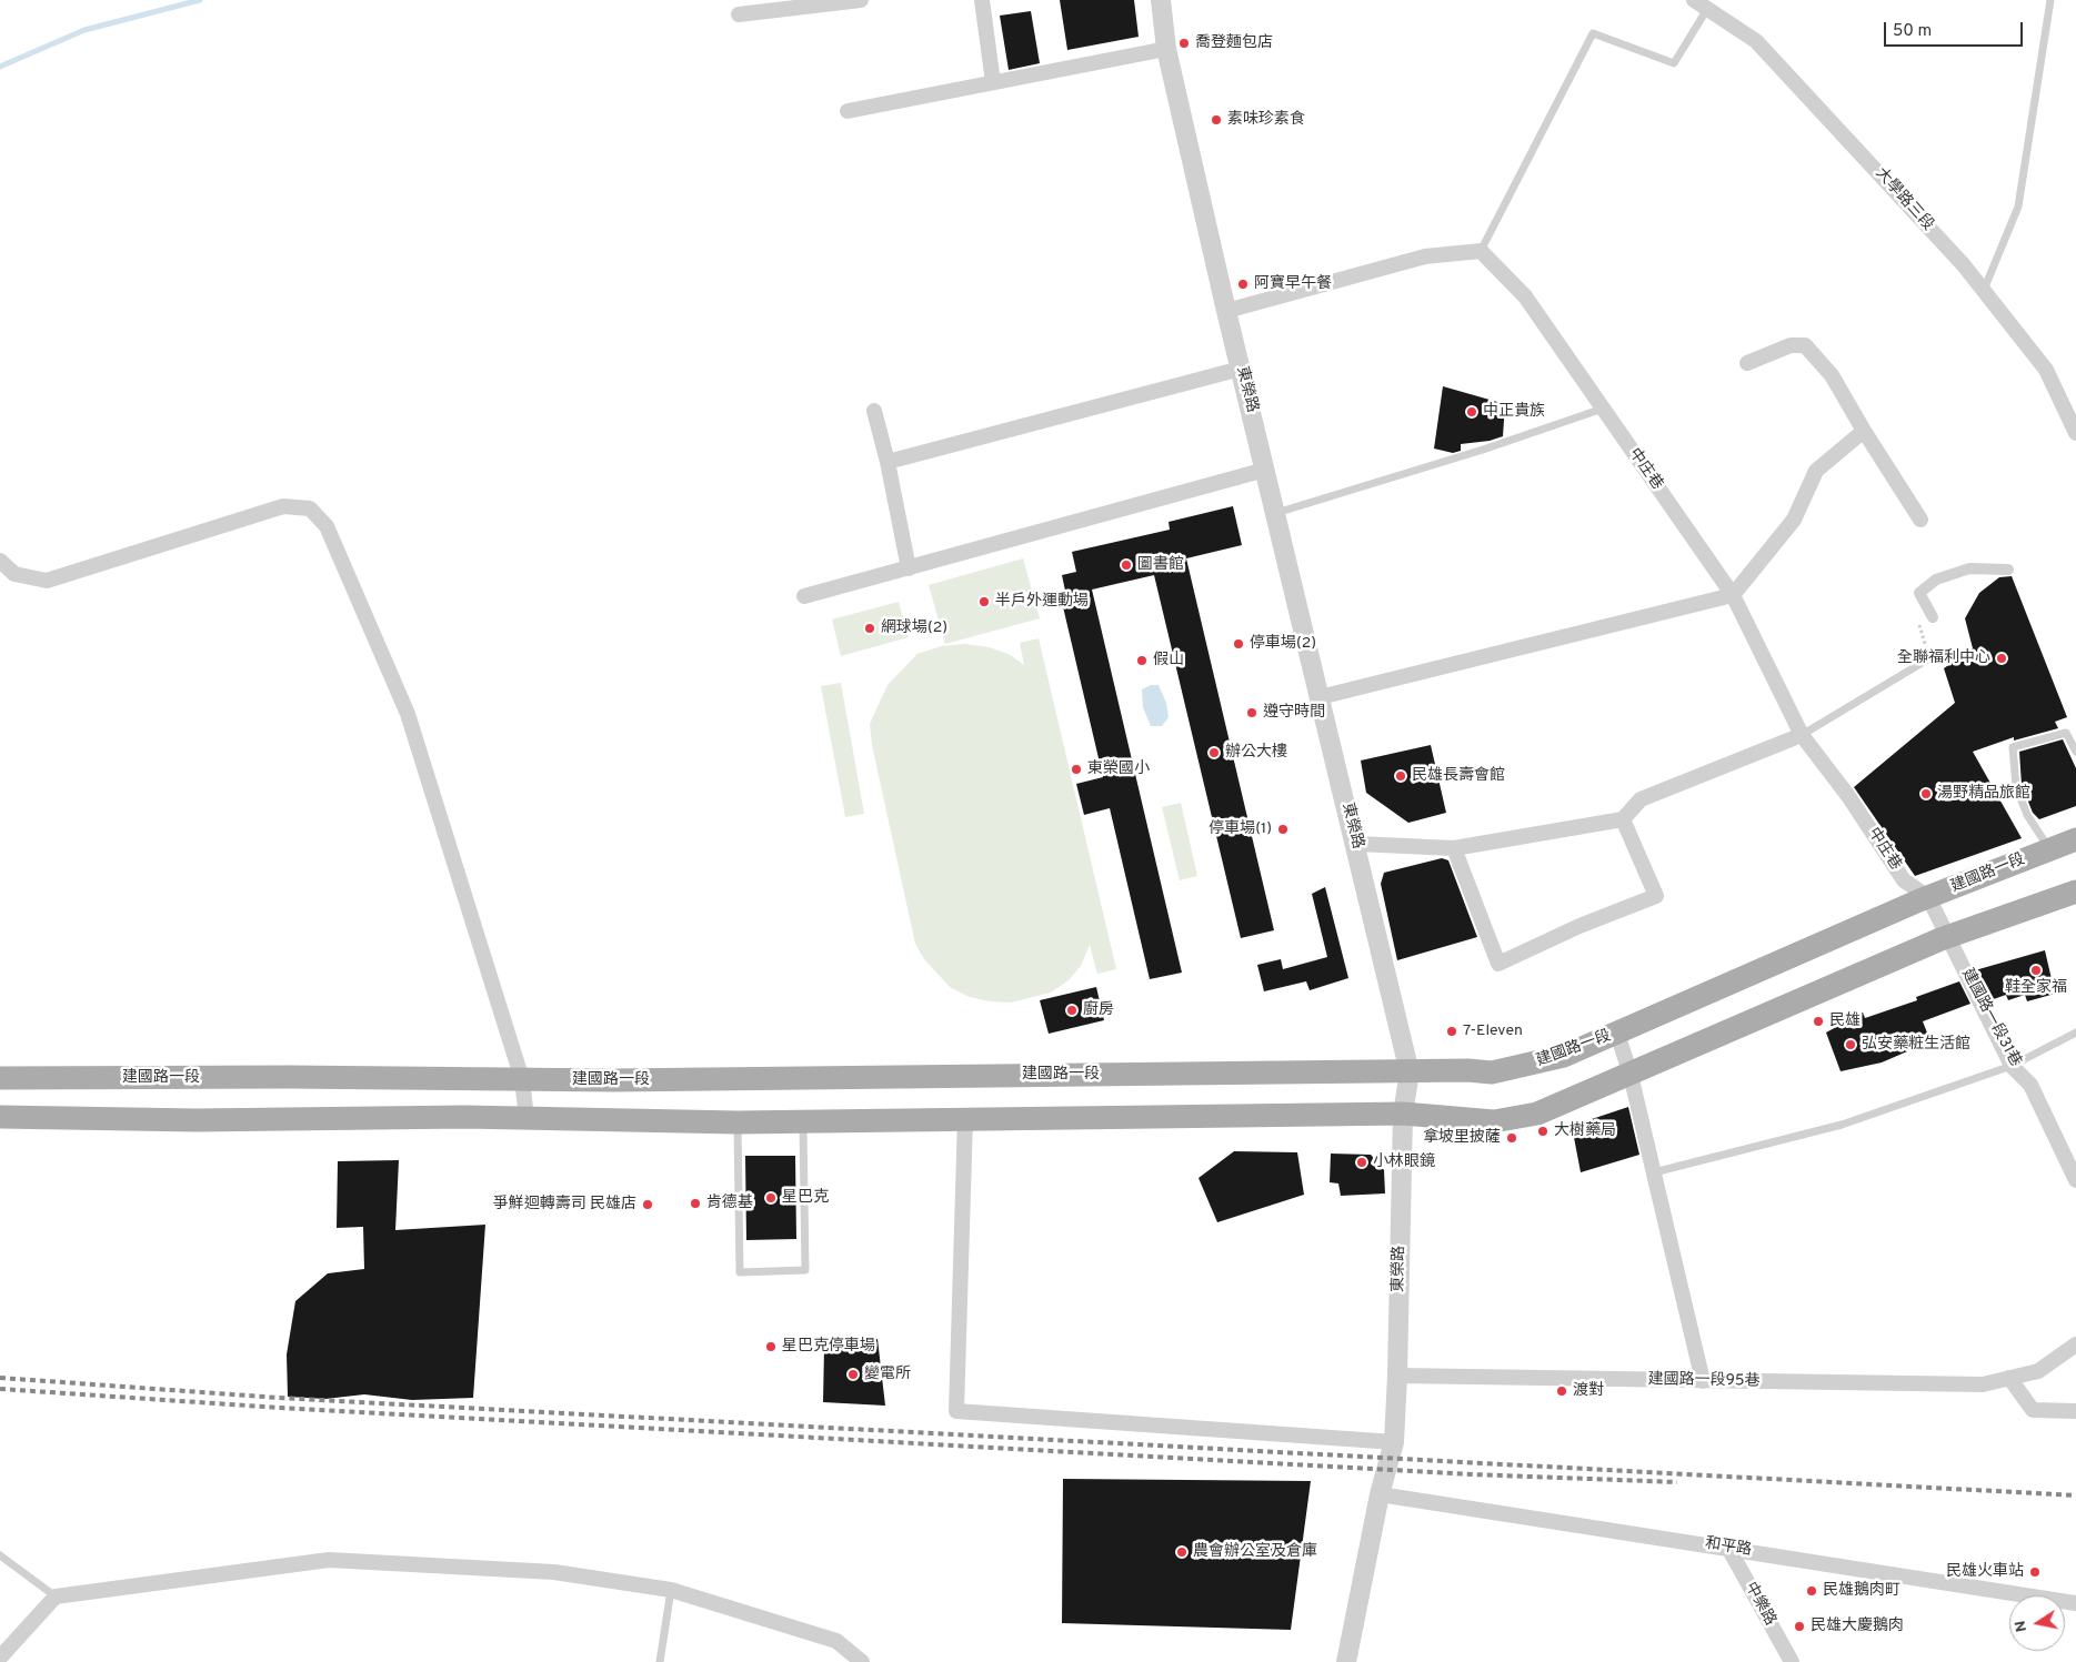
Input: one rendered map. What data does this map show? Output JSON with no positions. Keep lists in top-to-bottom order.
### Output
{
  "streets": {
    "main road": ["建國路一段"],
    "street": [
      "大學路三段",
      "東榮路",
      "中庄巷",
      "建國路一段31巷",
      "建國路一段95巷",
      "和平路",
      "中樂路"
    ]
  },
  "crossings": [
    ["東榮路", "建國路一段"],
    ["東榮路", "建國路一段95巷"],
    ["東榮路", "和平路"],
    ["中庄巷", "建國路一段"],
    ["中庄巷", "建國路一段31巷"],
    ["建國路一段", "建國路一段31巷"],
    ["和平路", "中樂路"]
  ],
  "places": [
    "喬登麵包店",
    "素味珍素食",
    "阿寶早午餐",
    "中正貴族",
    "圖書館",
    "半戶外運動場",
    "網球場(2)",
    "停車場(2)",
    "全聯福利中心",
    "假山",
    "遵守時間",
    "辦公大樓",
    "東榮國小",
    "民雄長壽會館",
    "湯野精品旅館",
    "停車場(1)",
    "鞋全家福",
    "廚房",
    "民雄",
    "7-Eleven",
    "弘安藥粧生活館",
    "大樹藥局",
    "拿坡里披薩",
    "小林眼鏡",
    "星巴克",
    "肯德基",
    "爭鮮迴轉壽司 民雄店",
    "星巴克停車場",
    "變電所",
    "渡對",
    "農會辦公室及倉庫",
    "民雄火車站",
    "民雄鵝肉町",
    "民雄大慶鵝肉"
  ],
  "scale_bar": "50 m",
  "north": "left"
}
